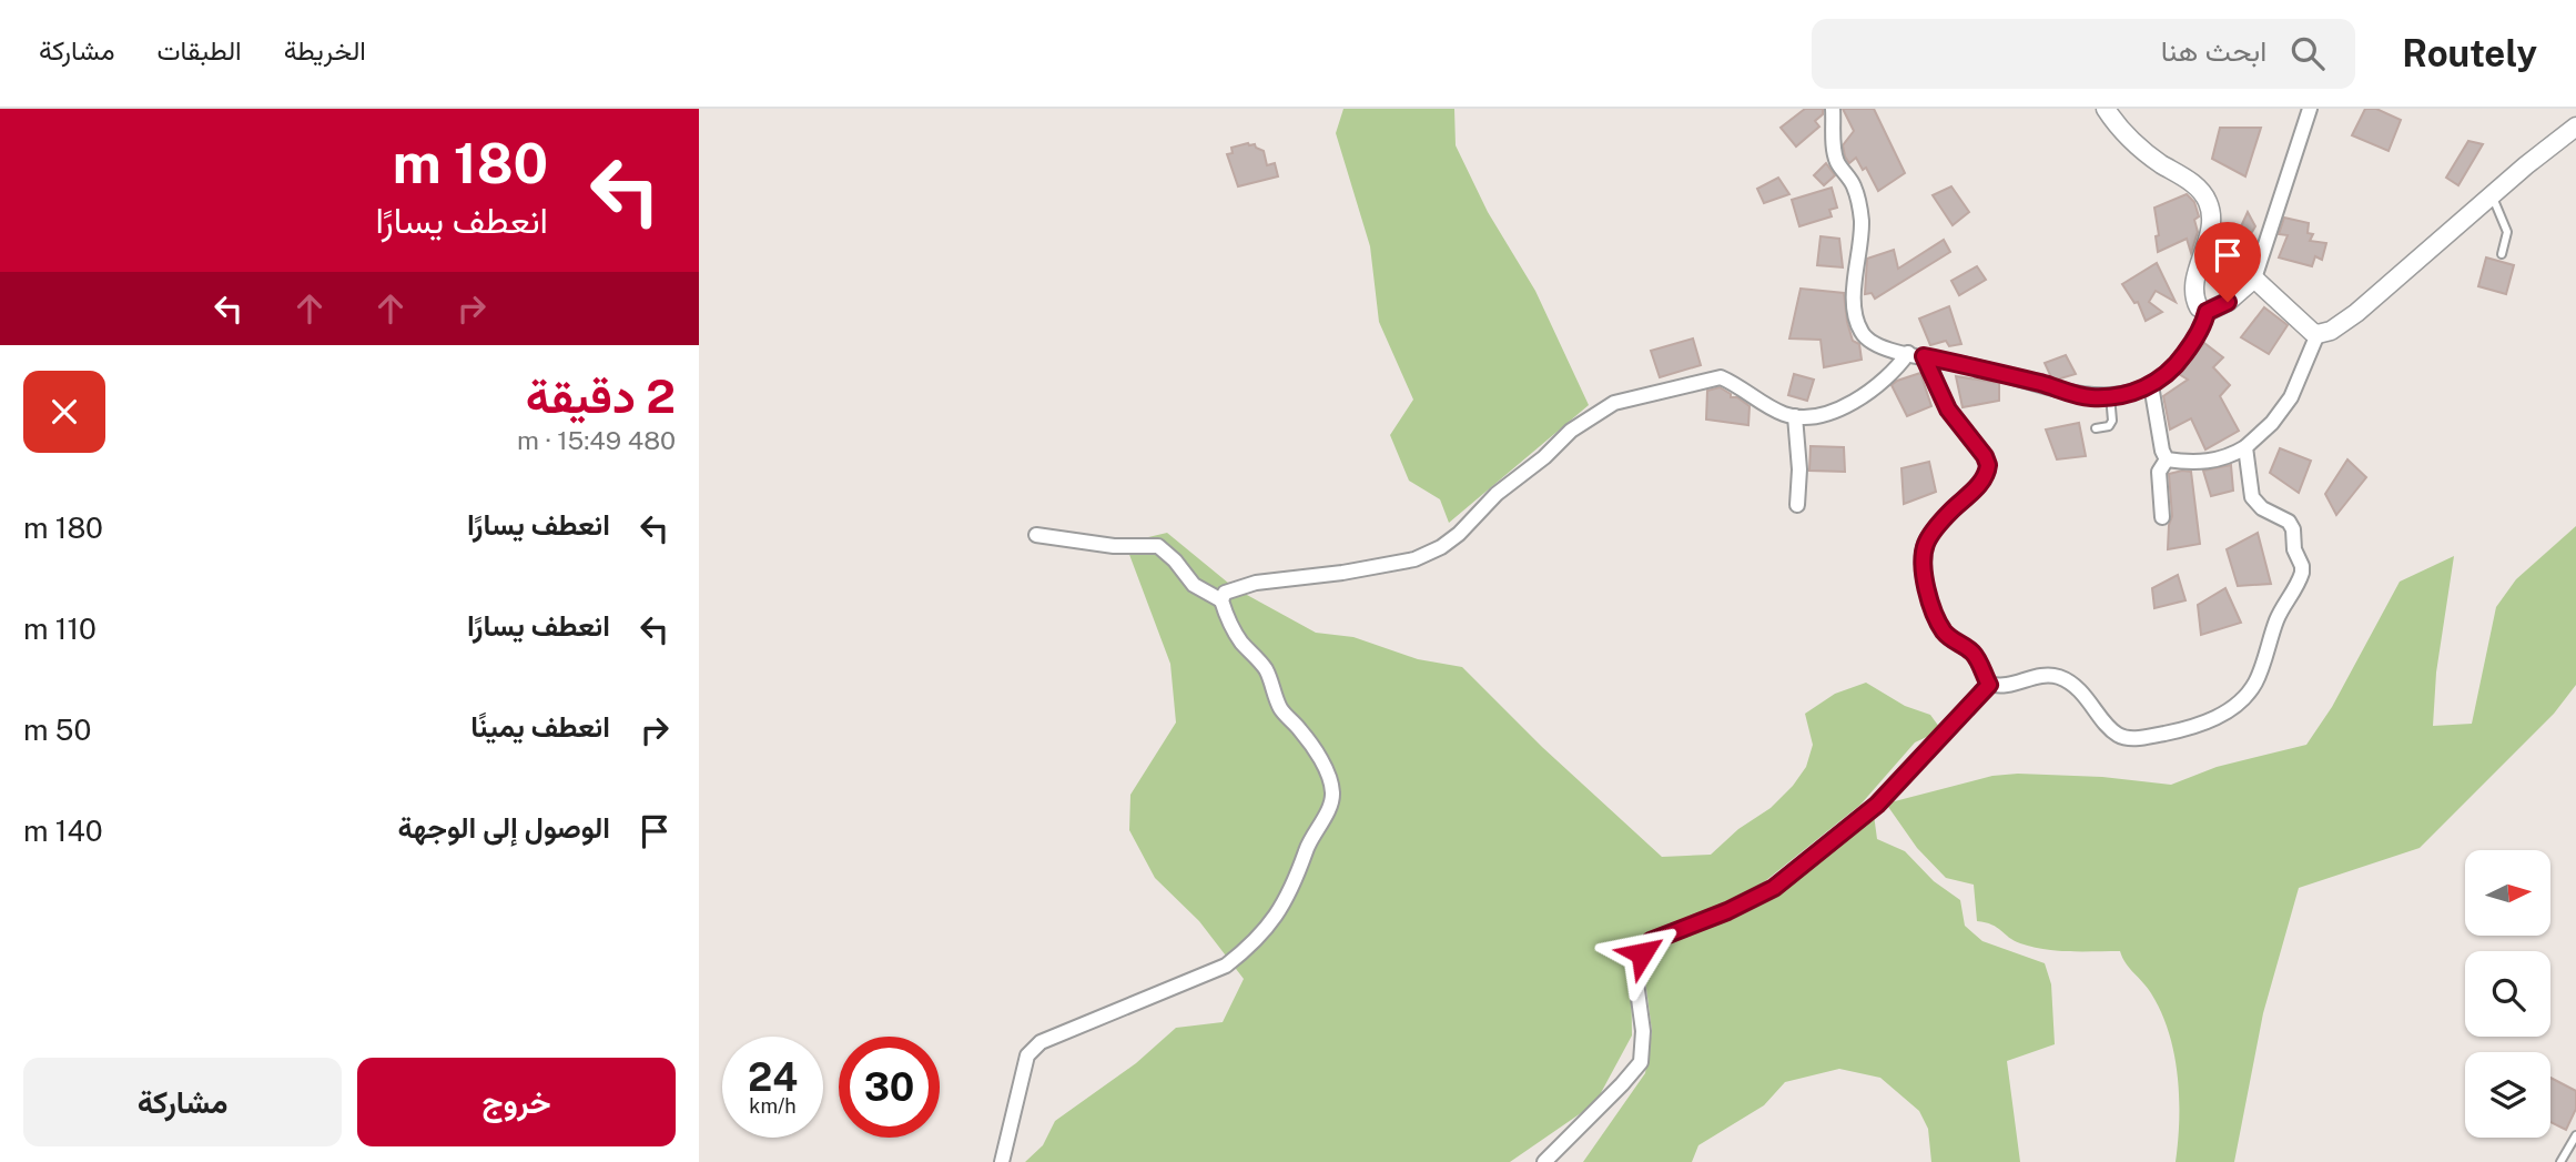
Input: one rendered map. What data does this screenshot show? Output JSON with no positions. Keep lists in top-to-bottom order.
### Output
{
  "north": "right",
  "page": {
    "header": "Routely",
    "search": "ابحث هنا",
    "nav": ["الخريطة", "الطبقات", "مشاركة"],
    "turn": ["180 m", "انعطف يسارًا"],
    "heading": ["2 دقيقة", "480 m · 15:49"],
    "list": [
      {
        "name": "انعطف يسارًا",
        "value": "180 m"
      },
      {
        "name": "انعطف يسارًا",
        "value": "110 m"
      },
      {
        "name": "انعطف يمينًا",
        "value": "50 m"
      },
      {
        "name": "الوصول إلى الوجهة",
        "value": "140 m"
      }
    ],
    "speed": "24 km/h",
    "limit": "30",
    "buttons": ["خروج", "مشاركة"]
  }
}
